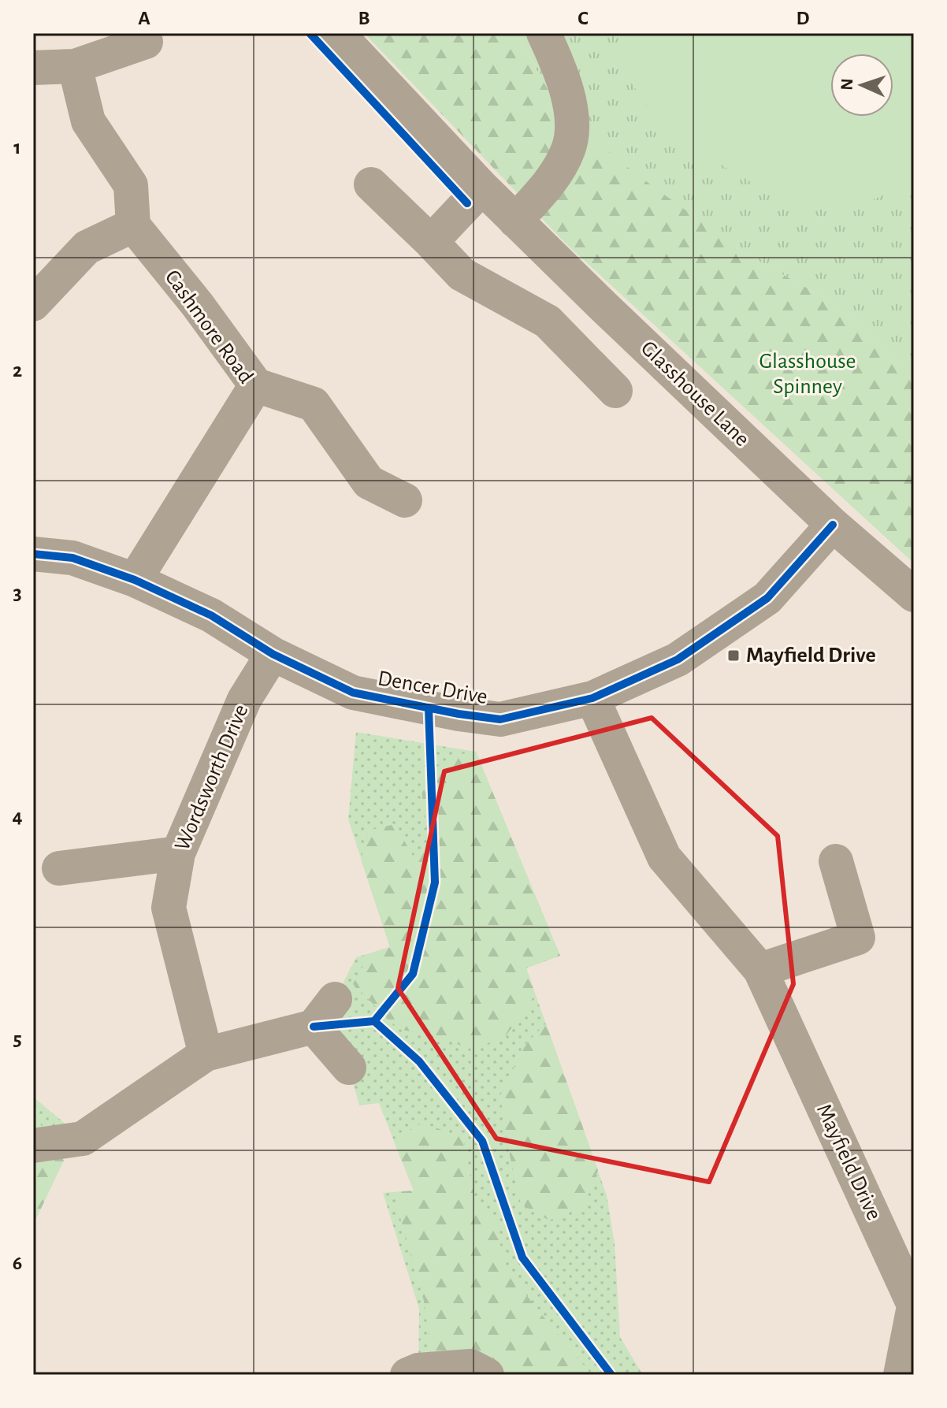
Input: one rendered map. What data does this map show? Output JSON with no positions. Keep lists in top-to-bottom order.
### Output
{
  "streets": {
    "street": [
      "Cashmore Road",
      "Glasshouse Lane",
      "Dencer Drive",
      "Wordsworth Drive",
      "Mayfield Drive"
    ]
  },
  "crossings": [
    ["Cashmore Road", "Dencer Drive"],
    ["Glasshouse Lane", "Dencer Drive"],
    ["Dencer Drive", "Wordsworth Drive"],
    ["Dencer Drive", "Mayfield Drive"]
  ],
  "parks": ["Glasshouse Spinney"],
  "places": {
    "transit": ["Mayfield Drive"]
  },
  "north": "left",
  "grid": {
    "columns": [
      "A",
      "B",
      "C",
      "D"
    ],
    "rows": [
      "1",
      "2",
      "3",
      "4",
      "5",
      "6"
    ]
  }
}
